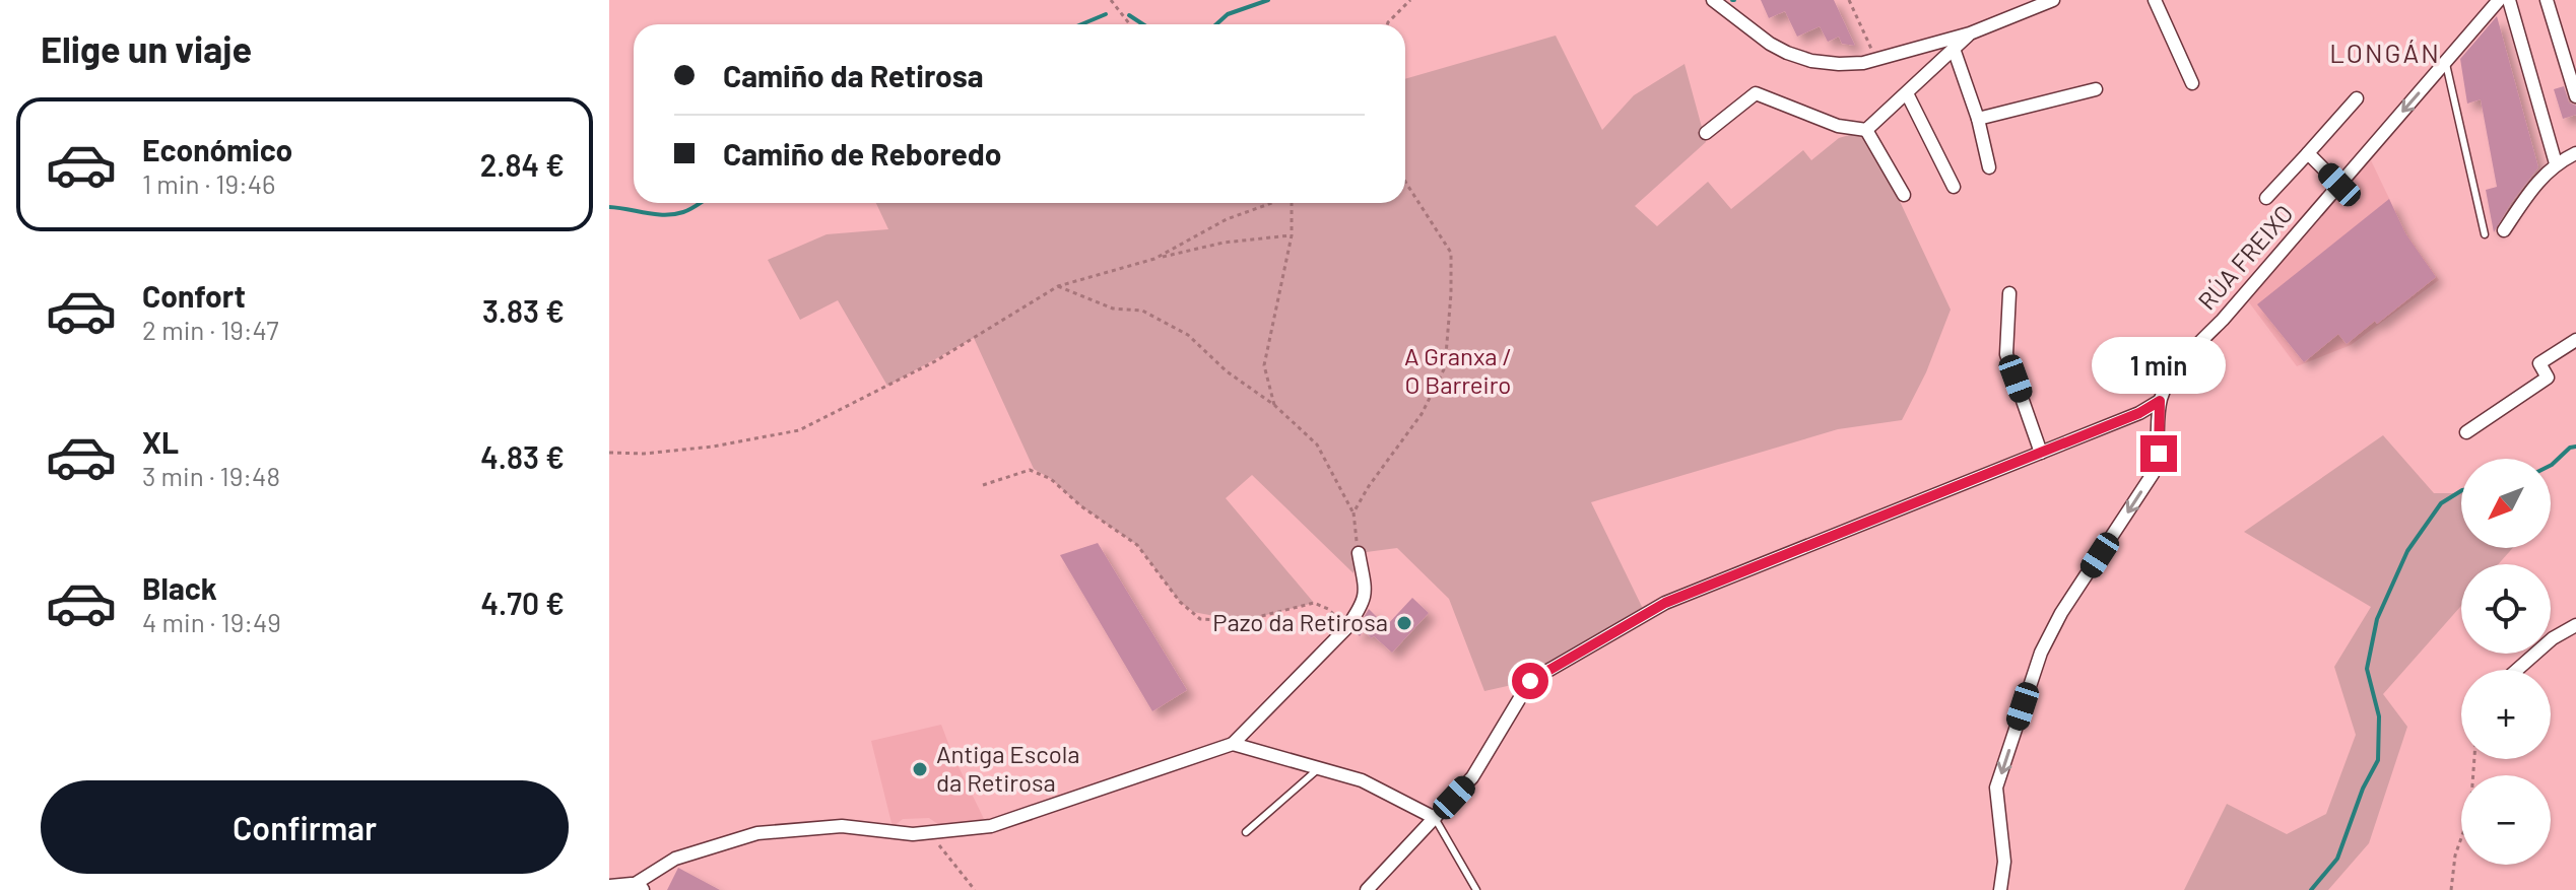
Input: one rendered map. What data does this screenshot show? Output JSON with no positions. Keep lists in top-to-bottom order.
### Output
{
  "streets": {
    "street": ["RÚA FREIXO"]
  },
  "districts": ["LONGÁN"],
  "parks": ["A Granxa / O Barreiro"],
  "places": ["Pazo da Retirosa", "Antiga Escola da Retirosa"],
  "north": "bottom left",
  "page": {
    "heading": "Elige un viaje",
    "banner": ["Camiño da Retirosa", "Camiño de Reboredo"],
    "list": [
      {
        "name": "Económico",
        "note": "1 min · 19:46",
        "value": "2.84 €"
      },
      {
        "name": "Confort",
        "note": "2 min · 19:47",
        "value": "3.83 €"
      },
      {
        "name": "XL",
        "note": "3 min · 19:48",
        "value": "4.83 €"
      },
      {
        "name": "Black",
        "note": "4 min · 19:49",
        "value": "4.70 €"
      }
    ],
    "bubble": "1 min",
    "map_buttons": ["+", "−"],
    "buttons": "Confirmar"
  }
}
